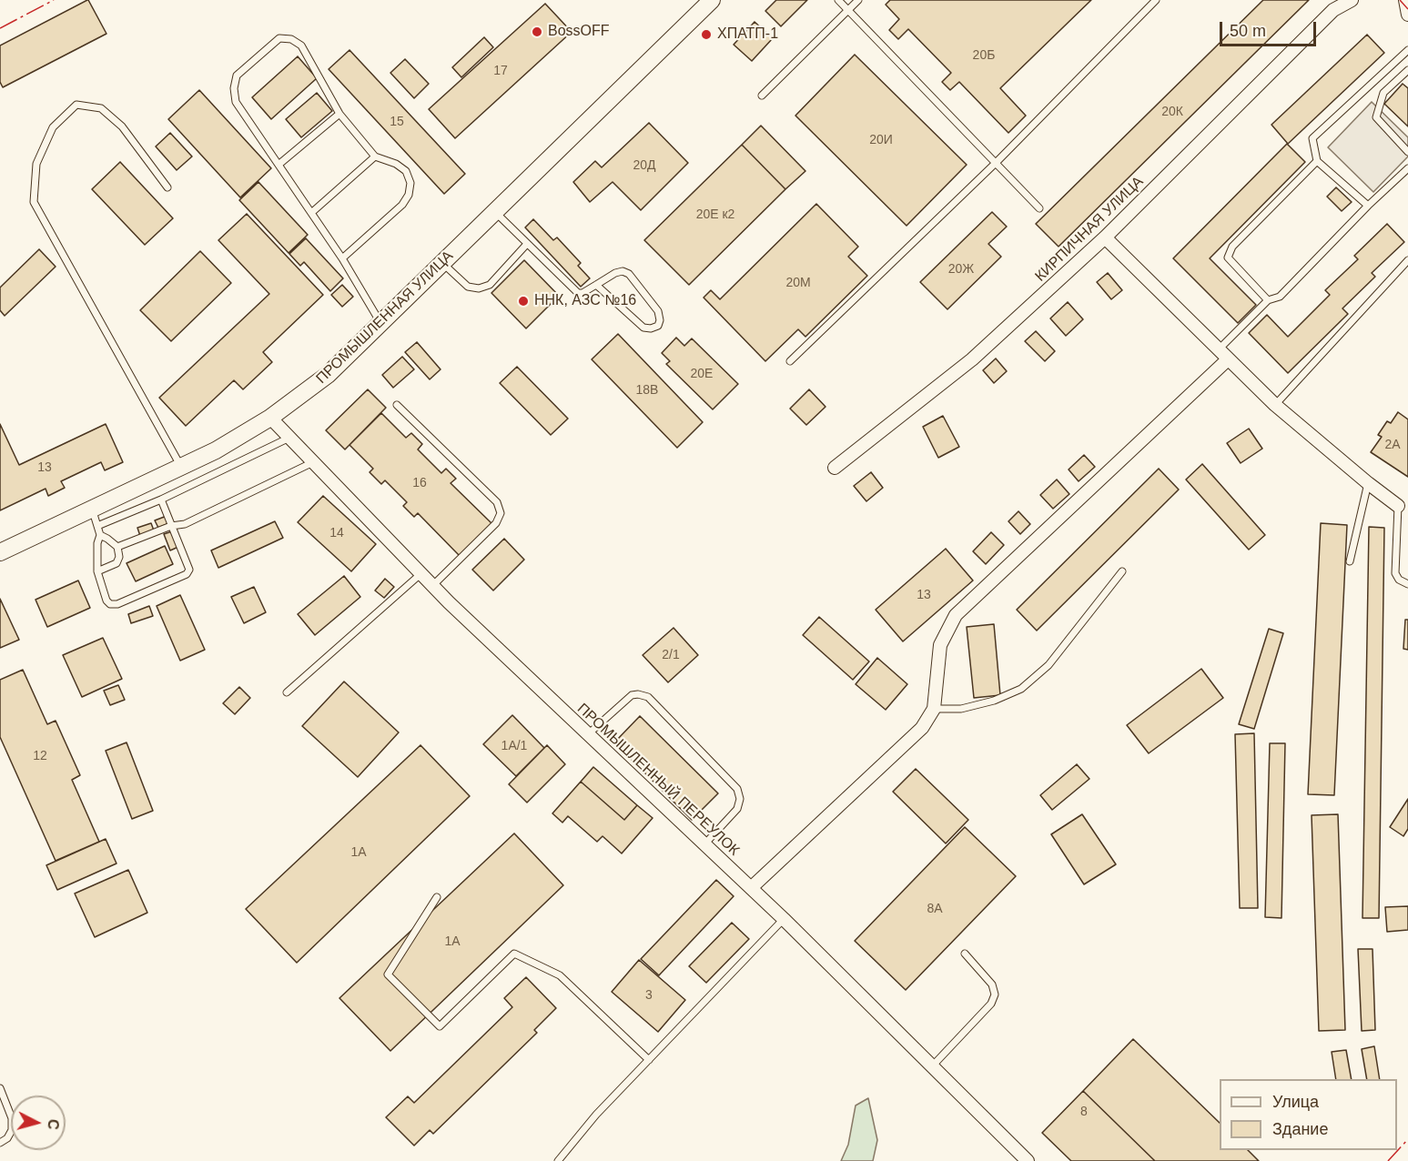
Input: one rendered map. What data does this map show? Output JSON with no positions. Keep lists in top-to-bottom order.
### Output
{
  "streets": {
    "street": ["КИРПИЧНАЯ УЛИЦА", "ПРОМЫШЛЕННАЯ УЛИЦА", "ПРОМЫШЛЕННЫЙ ПЕРЕУЛОК"]
  },
  "crossings": [
    ["ПРОМЫШЛЕННАЯ УЛИЦА", "ПРОМЫШЛЕННЫЙ ПЕРЕУЛОК"]
  ],
  "places": ["BossOFF", "ХПАТП-1", "ННК, АЗС №16"],
  "house_numbers": [
    "20Б",
    "17",
    "20К",
    "15",
    "20И",
    "20Д",
    "20Е к2",
    "20Ж",
    "20М",
    "20Е",
    "18В",
    "2А",
    "13",
    "16",
    "14",
    "13",
    "2/1",
    "1А/1",
    "12",
    "1А",
    "8А",
    "1А",
    "3",
    "8"
  ],
  "legend": ["Улица", "Здание"],
  "scale_bar": "50 m",
  "north": "right"
}
